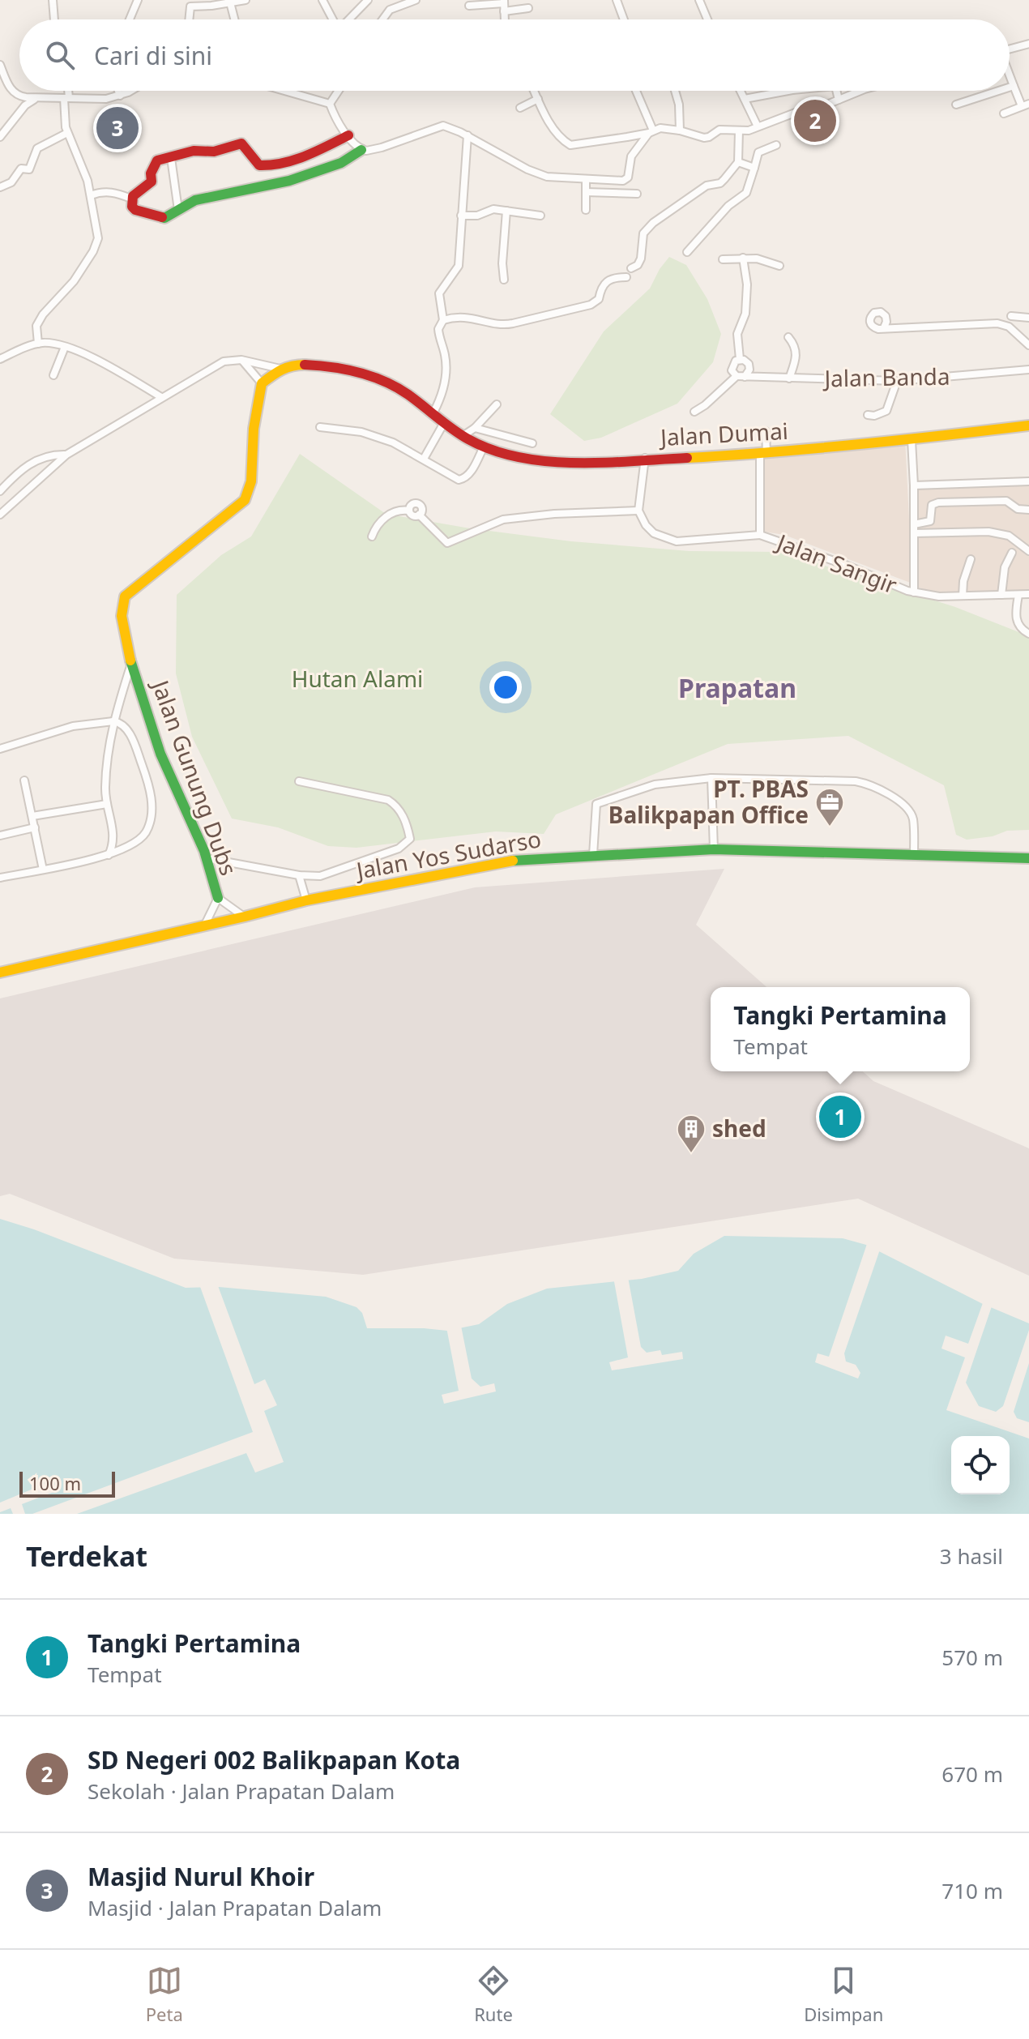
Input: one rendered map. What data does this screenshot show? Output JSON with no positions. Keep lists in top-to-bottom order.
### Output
{
  "streets": {
    "street": [
      "Jalan Banda",
      "Jalan Dumai",
      "Jalan Sangir",
      "Jalan Gunung Dubs",
      "Jalan Yos Sudarso"
    ]
  },
  "crossings": [
    ["Jalan Dumai", "Jalan Sangir"]
  ],
  "districts": ["Prapatan"],
  "parks": ["Hutan Alami"],
  "places": {
    "office": ["PT. PBAS Balikpapan Office"],
    "building": ["shed"]
  },
  "scale_bar": "100 m",
  "page": {
    "search": "Cari di sini",
    "pins": ["2", "3", "1"],
    "popup": ["Tangki Pertamina", "Tempat"],
    "scale": "100 m",
    "heading": ["Terdekat", "3 hasil"],
    "list": [
      {
        "mark": "1",
        "name": "Tangki Pertamina",
        "note": "Tempat",
        "value": "570 m"
      },
      {
        "mark": "2",
        "name": "SD Negeri 002 Balikpapan Kota",
        "note": "Sekolah · Jalan Prapatan Dalam",
        "value": "670 m"
      },
      {
        "mark": "3",
        "name": "Masjid Nurul Khoir",
        "note": "Masjid · Jalan Prapatan Dalam",
        "value": "710 m"
      }
    ],
    "nav": ["Peta", "Rute", "Disimpan"]
  }
}
